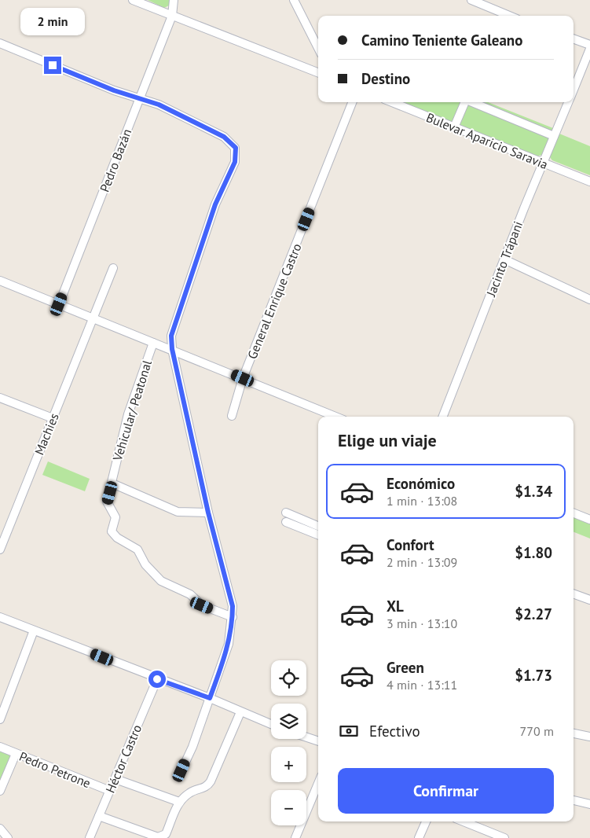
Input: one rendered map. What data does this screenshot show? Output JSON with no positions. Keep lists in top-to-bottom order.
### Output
{
  "streets": {
    "street": [
      "Bulevar Aparicio Saravia",
      "Pedro Bazán",
      "Jacinto Trápani",
      "General Enrique Castro",
      "Vehicular/ Peatonal",
      "Machies",
      "Héctor Castro",
      "Pedro Petrone"
    ]
  },
  "crossings": [
    ["Bulevar Aparicio Saravia", "Jacinto Trápani"],
    ["Héctor Castro", "Pedro Petrone"]
  ],
  "page": {
    "bubble": "2 min",
    "banner": ["Camino Teniente Galeano", "Destino"],
    "heading": "Elige un viaje",
    "list": [
      {
        "name": "Económico",
        "note": "1 min · 13:08",
        "value": "$1.34"
      },
      {
        "name": "Confort",
        "note": "2 min · 13:09",
        "value": "$1.80"
      },
      {
        "name": "XL",
        "note": "3 min · 13:10",
        "value": "$2.27"
      },
      {
        "name": "Green",
        "note": "4 min · 13:11",
        "value": "$1.73"
      }
    ],
    "map_buttons": ["+", "−"],
    "pay": ["Efectivo", "770 m"],
    "buttons": "Confirmar"
  }
}
